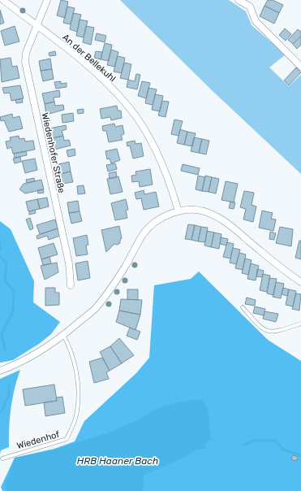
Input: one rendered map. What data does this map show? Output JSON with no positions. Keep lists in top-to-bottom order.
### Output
{
  "streets": {
    "street": ["An der Bellekuhl", "Wiedenhofer Straße"],
    "lane": ["Wiedenhof"]
  },
  "crossings": [
    ["An der Bellekuhl", "Wiedenhofer Straße"]
  ],
  "water": ["HRB Haaner Bach"]
}
